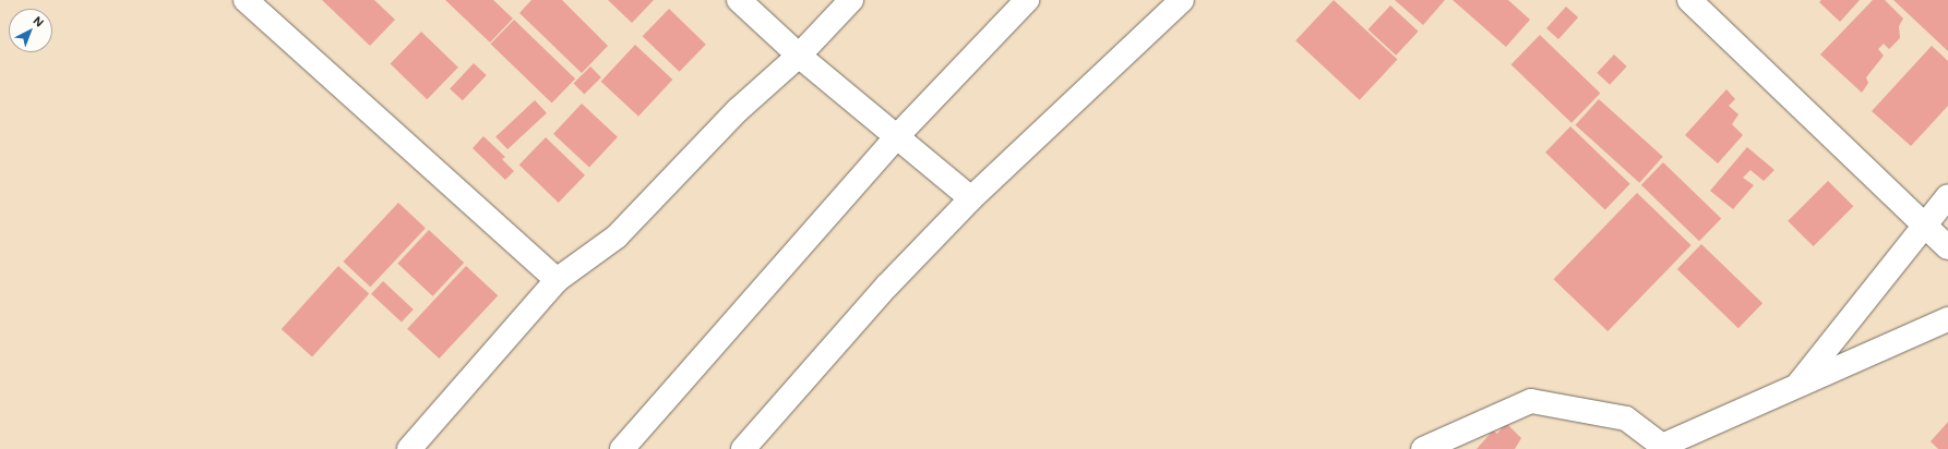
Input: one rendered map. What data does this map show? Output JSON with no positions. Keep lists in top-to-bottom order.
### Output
{
  "north": "top right"
}
